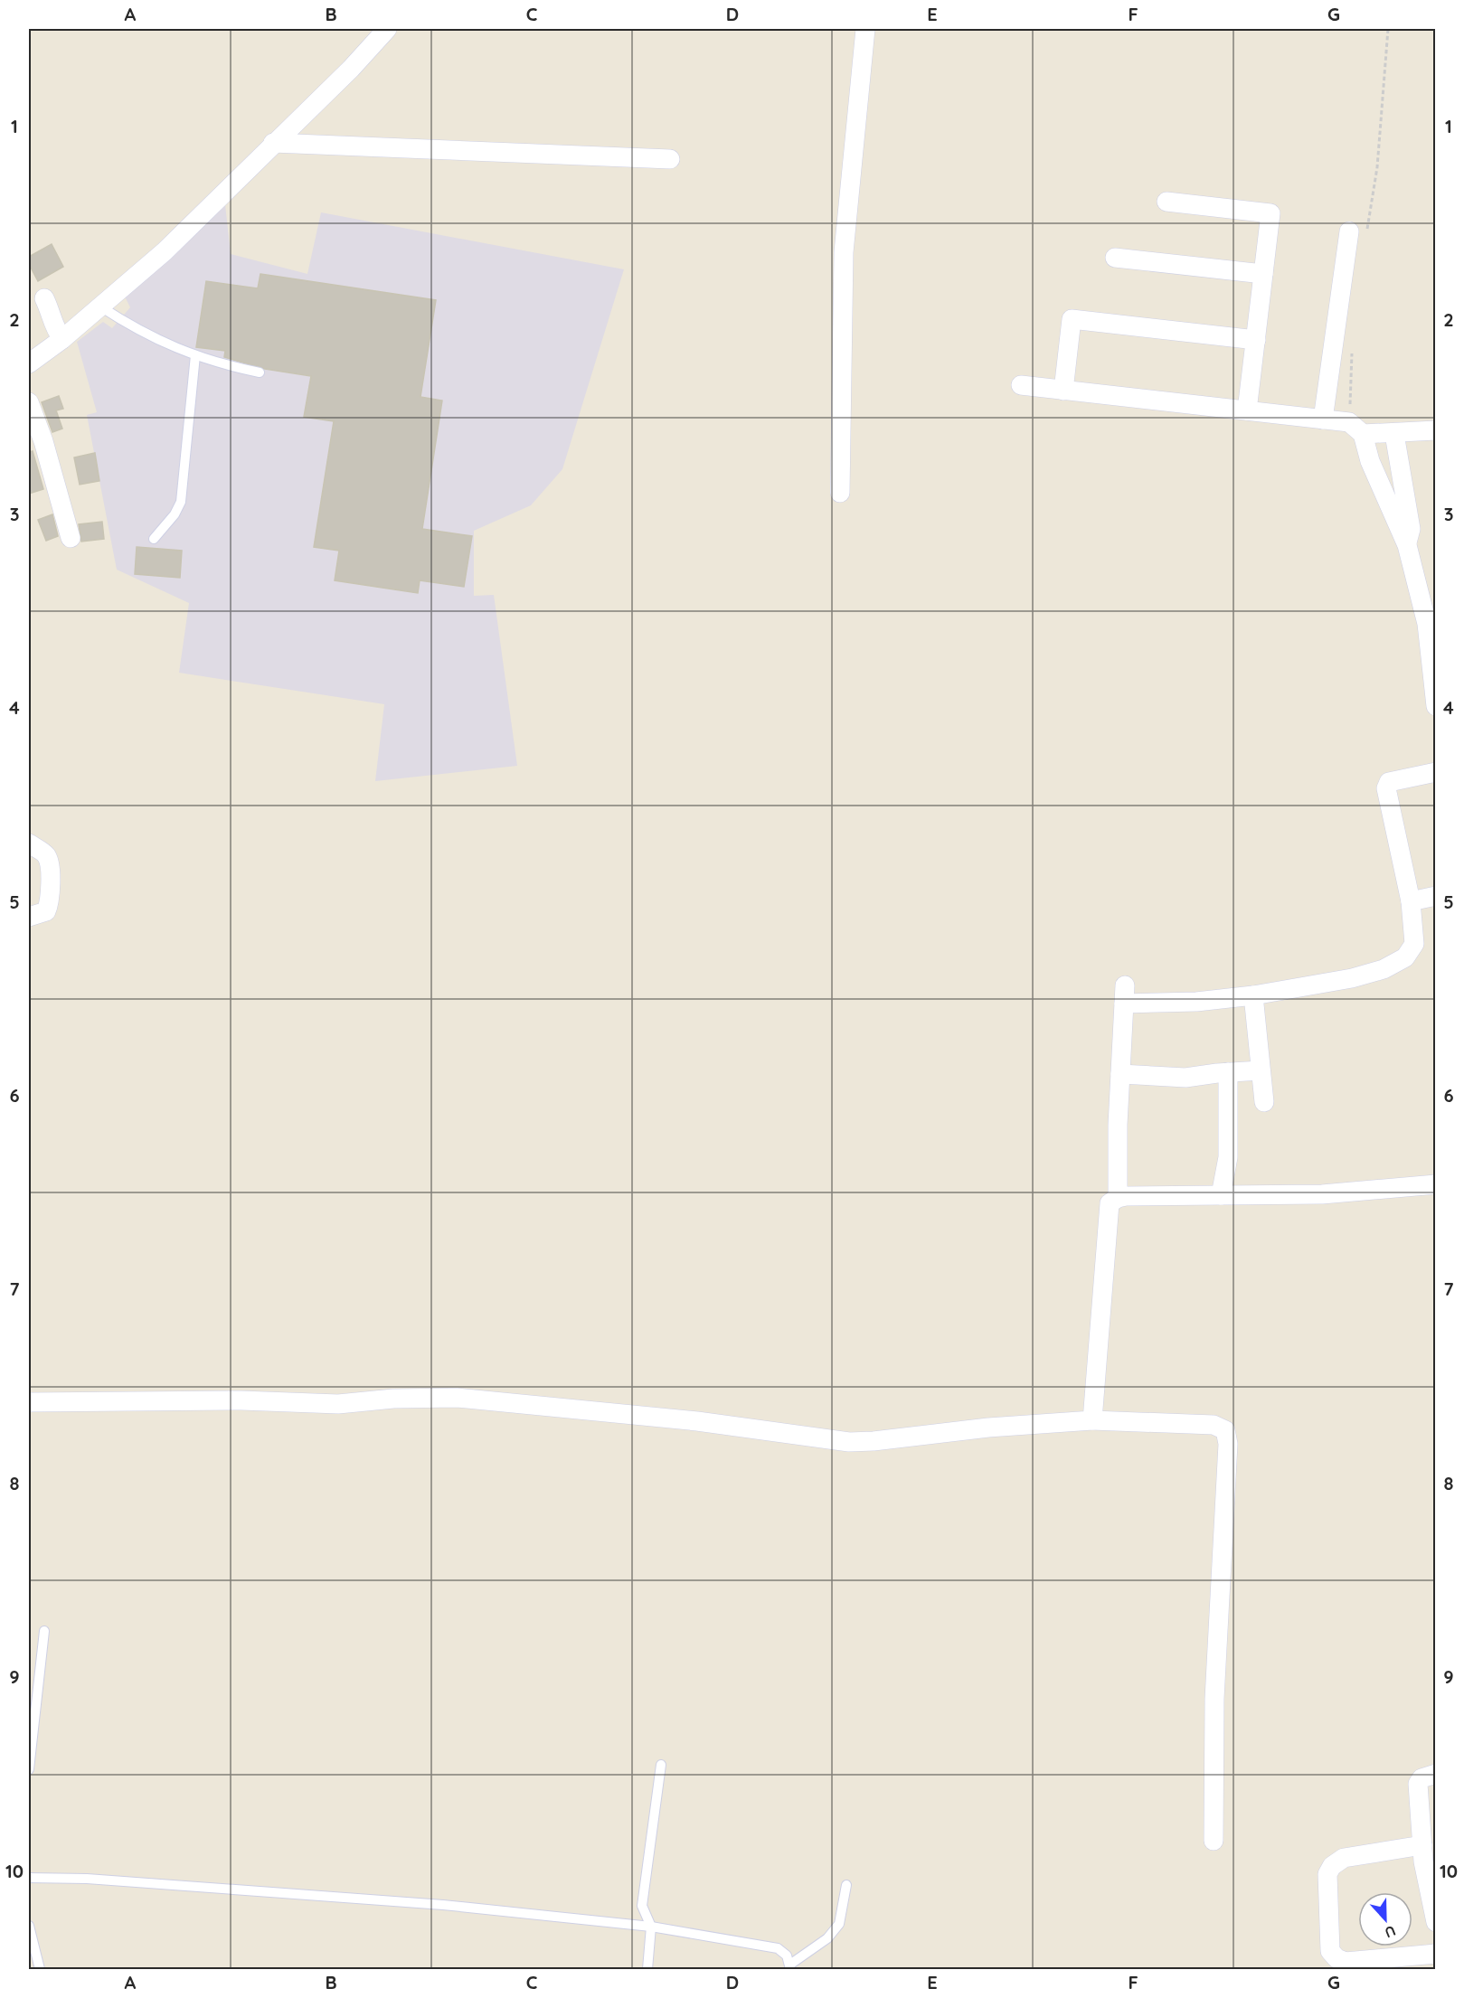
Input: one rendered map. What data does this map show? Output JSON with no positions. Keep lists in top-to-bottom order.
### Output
{
  "north": "bottom",
  "grid": {
    "columns": [
      "A",
      "B",
      "C",
      "D",
      "E",
      "F",
      "G"
    ],
    "rows": [
      "1",
      "2",
      "3",
      "4",
      "5",
      "6",
      "7",
      "8",
      "9",
      "10"
    ]
  }
}
